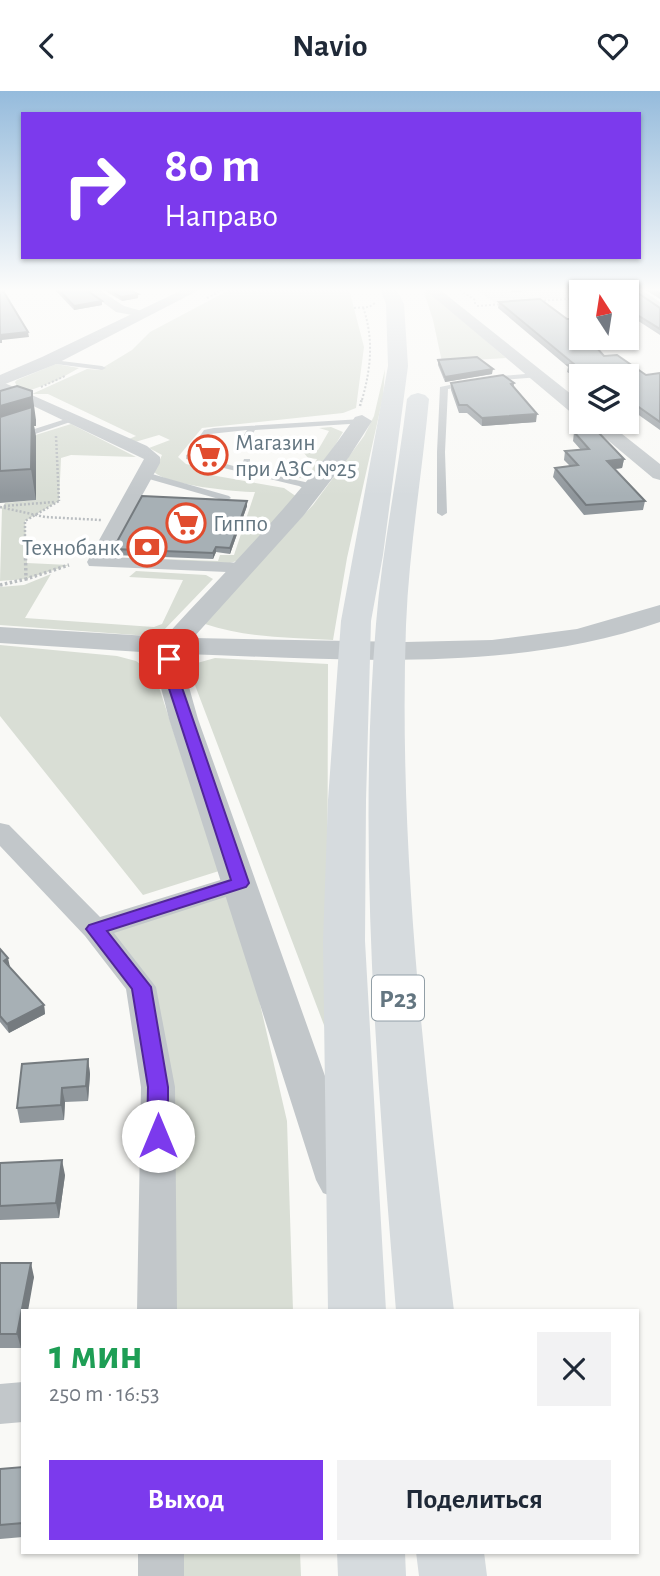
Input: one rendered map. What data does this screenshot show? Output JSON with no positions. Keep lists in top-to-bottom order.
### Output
{
  "streets": {
    "highway": ["Р23"]
  },
  "places": {
    "supermarket": ["Магазин при АЗС №25", "Гиппо"],
    "bank": ["Технобанк"]
  },
  "north": "top",
  "page": {
    "header": "Navio",
    "turn": ["80 m", "Направо"],
    "heading": ["1 мин", "250 m · 16:53"],
    "buttons": ["Выход", "Поделиться"]
  }
}
